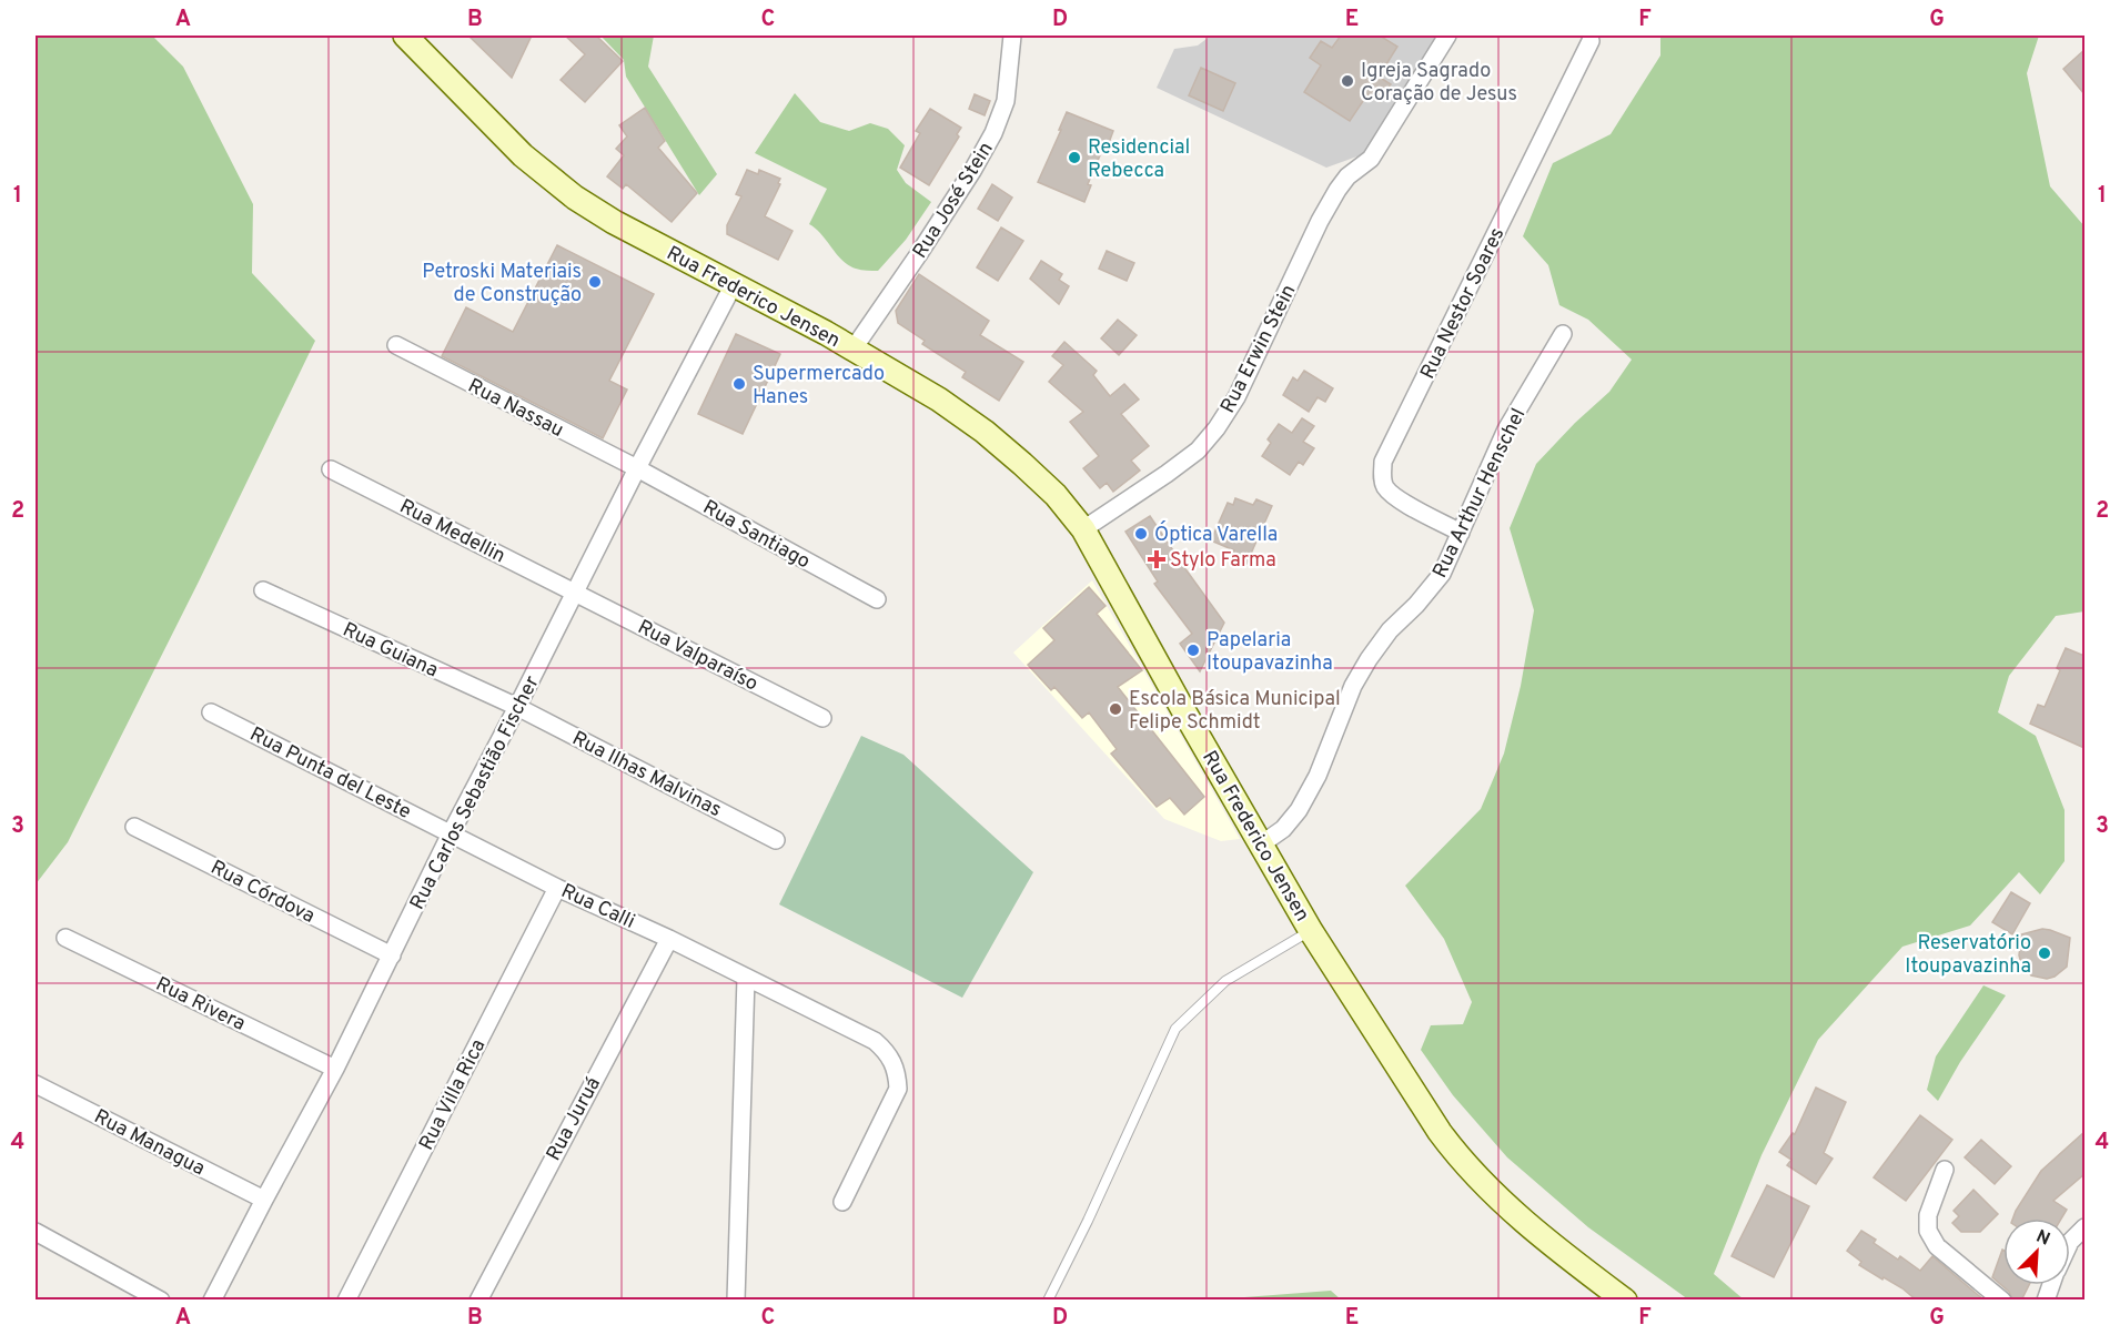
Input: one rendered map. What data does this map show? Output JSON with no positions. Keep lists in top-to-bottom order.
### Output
{
  "streets": {
    "main road": ["Rua Frederico Jensen"],
    "street": [
      "Rua José Stein",
      "Rua Nestor Soares",
      "Rua Erwin Stein",
      "Rua Nassau",
      "Rua Arthur Henschel",
      "Rua Medellin",
      "Rua Santiago",
      "Rua Guiana",
      "Rua Valparaíso",
      "Rua Punta del Leste",
      "Rua Ilhas Malvinas",
      "Rua Carlos Sebastião Fischer",
      "Rua Córdova",
      "Rua Calli",
      "Rua Rivera",
      "Rua Villa Rica",
      "Rua Juruá",
      "Rua Managua"
    ]
  },
  "crossings": [
    ["Rua José Stein", "Rua Frederico Jensen"],
    ["Rua Frederico Jensen", "Rua Erwin Stein"],
    ["Rua Frederico Jensen", "Rua Arthur Henschel"],
    ["Rua Frederico Jensen", "Rua Carlos Sebastião Fischer"],
    ["Rua Nestor Soares", "Rua Arthur Henschel"],
    ["Rua Nassau", "Rua Santiago"],
    ["Rua Nassau", "Rua Carlos Sebastião Fischer"],
    ["Rua Medellin", "Rua Valparaíso"],
    ["Rua Medellin", "Rua Carlos Sebastião Fischer"],
    ["Rua Santiago", "Rua Carlos Sebastião Fischer"],
    ["Rua Guiana", "Rua Ilhas Malvinas"],
    ["Rua Guiana", "Rua Carlos Sebastião Fischer"],
    ["Rua Valparaíso", "Rua Carlos Sebastião Fischer"],
    ["Rua Punta del Leste", "Rua Carlos Sebastião Fischer"],
    ["Rua Punta del Leste", "Rua Calli"],
    ["Rua Ilhas Malvinas", "Rua Carlos Sebastião Fischer"],
    ["Rua Carlos Sebastião Fischer", "Rua Córdova"],
    ["Rua Carlos Sebastião Fischer", "Rua Calli"],
    ["Rua Carlos Sebastião Fischer", "Rua Rivera"],
    ["Rua Carlos Sebastião Fischer", "Rua Managua"],
    ["Rua Calli", "Rua Villa Rica"],
    ["Rua Calli", "Rua Juruá"]
  ],
  "places": {
    "other": [
      "Igreja Sagrado Coração de Jesus",
      "Residencial Rebecca",
      "Petroski Materiais de Construção",
      "Supermercado Hanes",
      "Óptica Varella",
      "Papelaria Itoupavazinha",
      "Escola Básica Municipal Felipe Schmidt",
      "Reservatório Itoupavazinha"
    ],
    "health": ["Stylo Farma"]
  },
  "north": "top right",
  "grid": {
    "columns": [
      "A",
      "B",
      "C",
      "D",
      "E",
      "F",
      "G"
    ],
    "rows": [
      "1",
      "2",
      "3",
      "4"
    ]
  }
}
